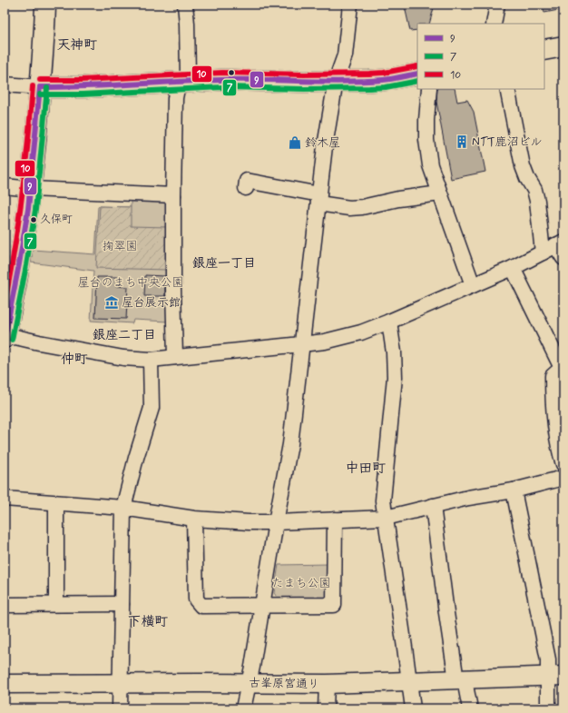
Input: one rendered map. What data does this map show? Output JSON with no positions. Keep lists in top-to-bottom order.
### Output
{
  "streets": {
    "main road": ["古峯原宮通り"]
  },
  "districts": [
    "天神町",
    "銀座一丁目",
    "銀座二丁目",
    "仲町",
    "中田町",
    "下横町"
  ],
  "parks": ["掬翠園", "屋台のまち中央公園", "たまち公園"],
  "places": {
    "building": ["NTT鹿沼ビル"],
    "shop": ["鈴木屋"],
    "other": ["久保町"],
    "museum": ["屋台展示館"]
  },
  "lines": ["transit line 10", "transit line 9", "transit line 7"],
  "legend": ["9", "7", "10"]
}
